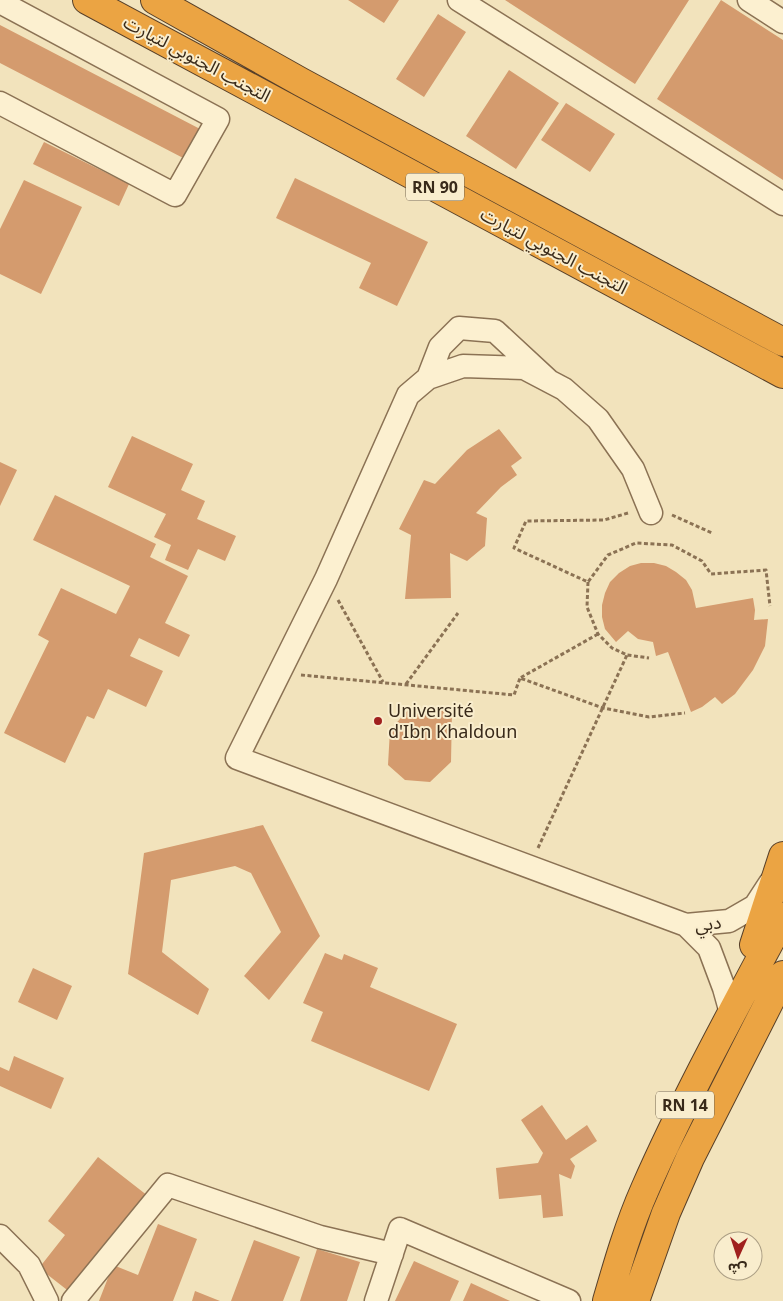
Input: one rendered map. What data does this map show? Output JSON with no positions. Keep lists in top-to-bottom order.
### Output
{
  "streets": {
    "highway": ["التجنب الجنوبي لتيارت", "RN 90", "RN 14"],
    "street": ["دبي"]
  },
  "crossings": [
    ["دبي", "RN 14"]
  ],
  "places": ["Université d'Ibn Khaldoun"],
  "north": "bottom"
}
